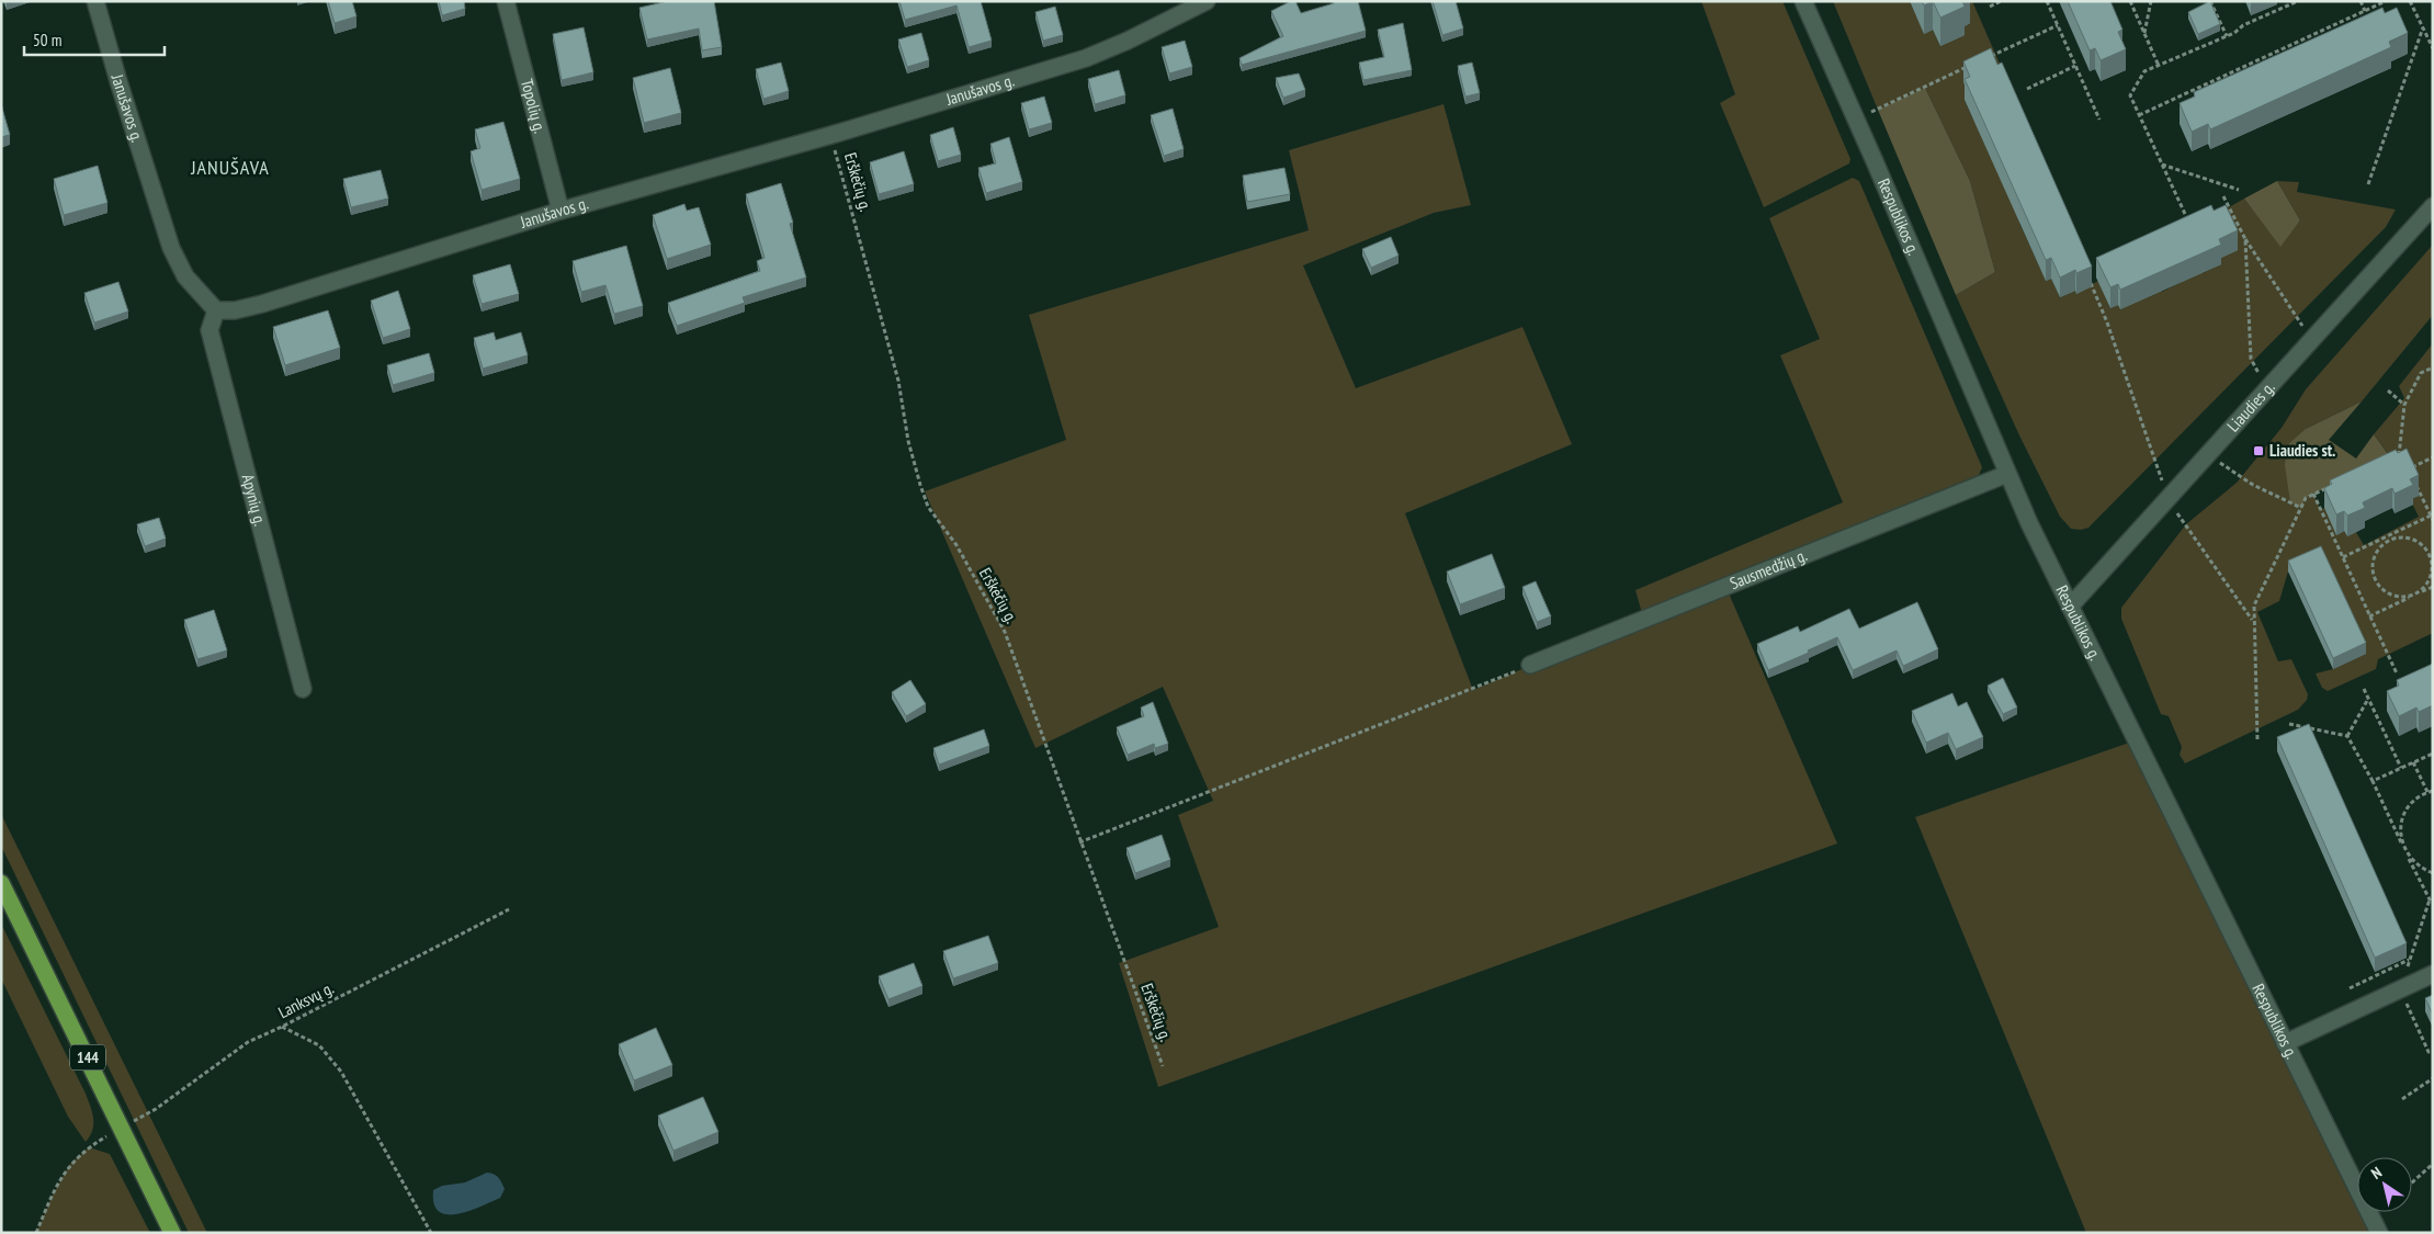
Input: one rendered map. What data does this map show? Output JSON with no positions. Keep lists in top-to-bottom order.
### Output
{
  "streets": {
    "main road": ["144"],
    "street": [
      "Janušavos g.",
      "Topolių g.",
      "Respublikos g.",
      "Liaudies g.",
      "Apynių g.",
      "Sausmedžių g."
    ],
    "path": ["Erškėčių g.", "Lanksvų g."]
  },
  "crossings": [
    ["Janušavos g.", "Topolių g."],
    ["Janušavos g.", "Erškėčių g."],
    ["Janušavos g.", "Apynių g."],
    ["Respublikos g.", "Liaudies g."],
    ["Respublikos g.", "Sausmedžių g."],
    ["Lanksvų g.", "144"]
  ],
  "districts": ["JANUŠAVA"],
  "places": {
    "transit": ["Liaudies st."]
  },
  "scale_bar": "50 m",
  "north": "top left"
}
